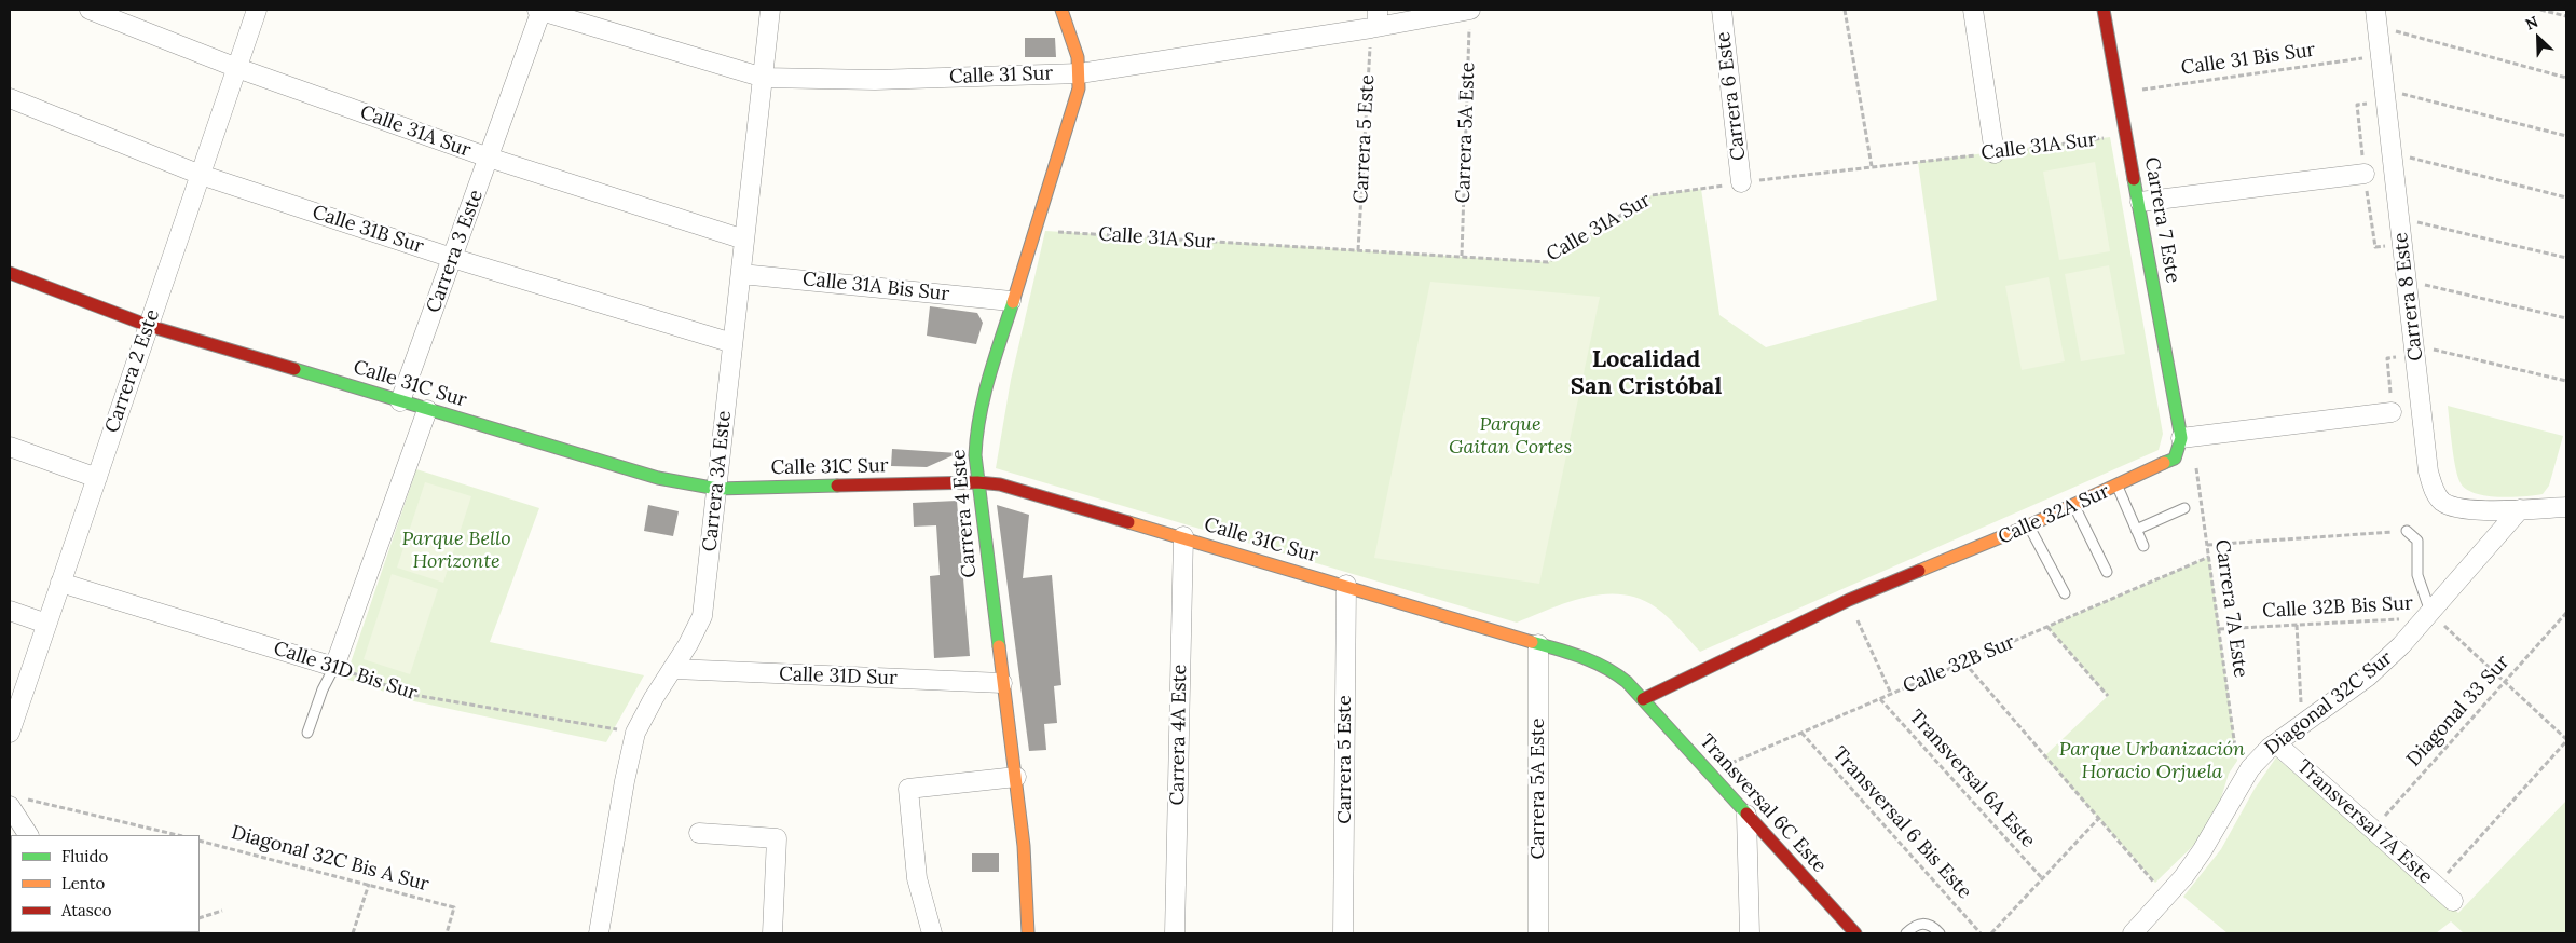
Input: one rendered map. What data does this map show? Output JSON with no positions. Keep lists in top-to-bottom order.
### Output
{
  "streets": {
    "street": [
      "Calle 31 Sur",
      "Carrera 6 Este",
      "Calle 31A Sur",
      "Carrera 5A Este",
      "Carrera 5 Este",
      "Carrera 7 Este",
      "Calle 31B Sur",
      "Carrera 3 Este",
      "Calle 31A Bis Sur",
      "Carrera 8 Este",
      "Carrera 2 Este",
      "Calle 31C Sur",
      "Carrera 3A Este",
      "Carrera 4 Este",
      "Calle 32A Sur",
      "Calle 31D Bis Sur",
      "Calle 31D Sur",
      "Diagonal 32C Sur",
      "Carrera 4A Este",
      "Transversal 6C Este",
      "Transversal 7A Este"
    ],
    "path": [
      "Calle 31 Bis Sur",
      "Calle 32B Bis Sur",
      "Carrera 7A Este",
      "Calle 32B Sur",
      "Diagonal 33 Sur",
      "Transversal 6A Este",
      "Transversal 6 Bis Este",
      "Diagonal 32C Bis A Sur"
    ]
  },
  "crossings": [
    ["Calle 31 Bis Sur", "Carrera 7 Este"],
    ["Calle 31 Bis Sur", "Carrera 8 Este"],
    ["Calle 31 Sur", "Carrera 5A Este"],
    ["Calle 31 Sur", "Carrera 5 Este"],
    ["Calle 31 Sur", "Carrera 3 Este"],
    ["Calle 31 Sur", "Carrera 3A Este"],
    ["Calle 31 Sur", "Carrera 4 Este"],
    ["Carrera 6 Este", "Calle 31A Sur"],
    ["Calle 31A Sur", "Carrera 5A Este"],
    ["Calle 31A Sur", "Carrera 5 Este"],
    ["Calle 31A Sur", "Carrera 7 Este"],
    ["Calle 31A Sur", "Carrera 3 Este"],
    ["Calle 31A Sur", "Carrera 2 Este"],
    ["Calle 31A Sur", "Carrera 3A Este"],
    ["Calle 31A Sur", "Carrera 4 Este"],
    ["Carrera 5A Este", "Calle 31C Sur"],
    ["Carrera 5 Este", "Calle 31C Sur"],
    ["Carrera 7 Este", "Calle 32A Sur"],
    ["Carrera 7 Este", "Carrera 7A Este"],
    ["Calle 31B Sur", "Carrera 3 Este"],
    ["Calle 31B Sur", "Carrera 2 Este"],
    ["Calle 31B Sur", "Carrera 3A Este"],
    ["Carrera 3 Este", "Calle 31C Sur"],
    ["Calle 31A Bis Sur", "Carrera 3A Este"],
    ["Calle 31A Bis Sur", "Carrera 4 Este"],
    ["Carrera 8 Este", "Diagonal 32C Sur"],
    ["Carrera 2 Este", "Calle 31C Sur"],
    ["Carrera 2 Este", "Calle 31D Bis Sur"],
    ["Calle 31C Sur", "Carrera 3A Este"],
    ["Calle 31C Sur", "Carrera 4 Este"],
    ["Calle 31C Sur", "Calle 32A Sur"],
    ["Calle 31C Sur", "Carrera 4A Este"],
    ["Calle 31C Sur", "Transversal 6C Este"],
    ["Carrera 3A Este", "Calle 31D Bis Sur"],
    ["Carrera 3A Este", "Calle 31D Sur"],
    ["Carrera 4 Este", "Calle 31D Sur"],
    ["Calle 32A Sur", "Carrera 7A Este"],
    ["Calle 32A Sur", "Transversal 6C Este"],
    ["Calle 32B Bis Sur", "Carrera 7A Este"],
    ["Calle 32B Bis Sur", "Diagonal 32C Sur"],
    ["Carrera 7A Este", "Calle 32B Sur"],
    ["Carrera 7A Este", "Diagonal 32C Sur"],
    ["Calle 32B Sur", "Transversal 6A Este"],
    ["Calle 32B Sur", "Transversal 6C Este"],
    ["Calle 32B Sur", "Transversal 6 Bis Este"],
    ["Diagonal 32C Sur", "Transversal 7A Este"],
    ["Diagonal 33 Sur", "Transversal 7A Este"]
  ],
  "districts": ["Localidad San Cristóbal"],
  "parks": ["Parque Gaitan Cortes", "Parque Bello Horizonte", "Parque Urbanización Horacio Orjuela"],
  "legend": ["Fluido", "Lento", "Atasco"],
  "north": "top left"
}
